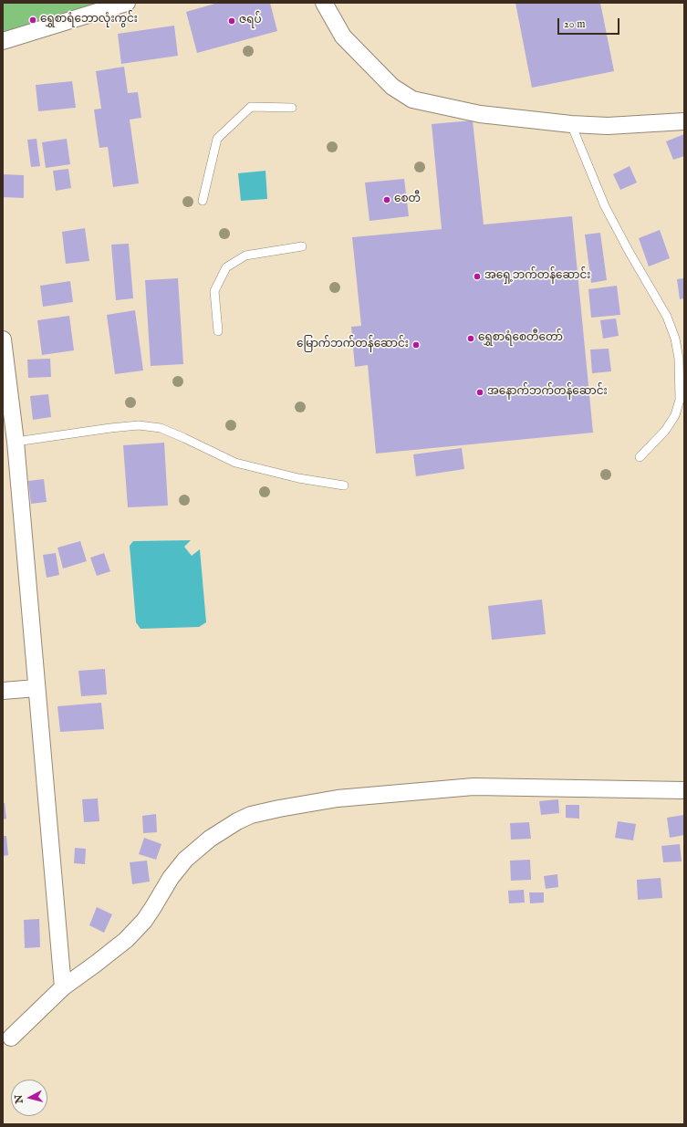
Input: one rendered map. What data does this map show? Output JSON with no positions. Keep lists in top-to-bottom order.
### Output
{
  "places": [
    "ရွှေစာရံဘောလုံးကွင်း",
    "ဇရပ်",
    "စေတီ",
    "အရှေ့ဘက်တန်ဆောင်း",
    "ရွှေစာရံစေတီတော်",
    "မြောက်ဘက်တန်ဆောင်း",
    "အနောက်ဘက်တန်ဆောင်း"
  ],
  "scale_bar": "20 m",
  "north": "left"
}
